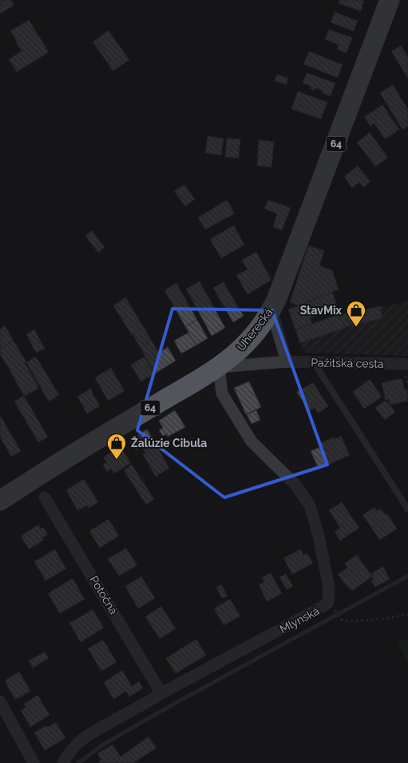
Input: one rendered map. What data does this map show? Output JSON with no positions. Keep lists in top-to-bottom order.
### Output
{
  "streets": {
    "main road": ["64", "Uherecká"],
    "street": ["Pažitská cesta", "Potočná", "Mlynská"]
  },
  "crossings": [
    ["Uherecká", "Pažitská cesta"],
    ["Uherecká", "Mlynská"],
    ["Pažitská cesta", "Mlynská"],
    ["Potočná", "Mlynská"]
  ],
  "places": {
    "shop": ["StavMix", "Žalúzie Cibula"]
  }
}
